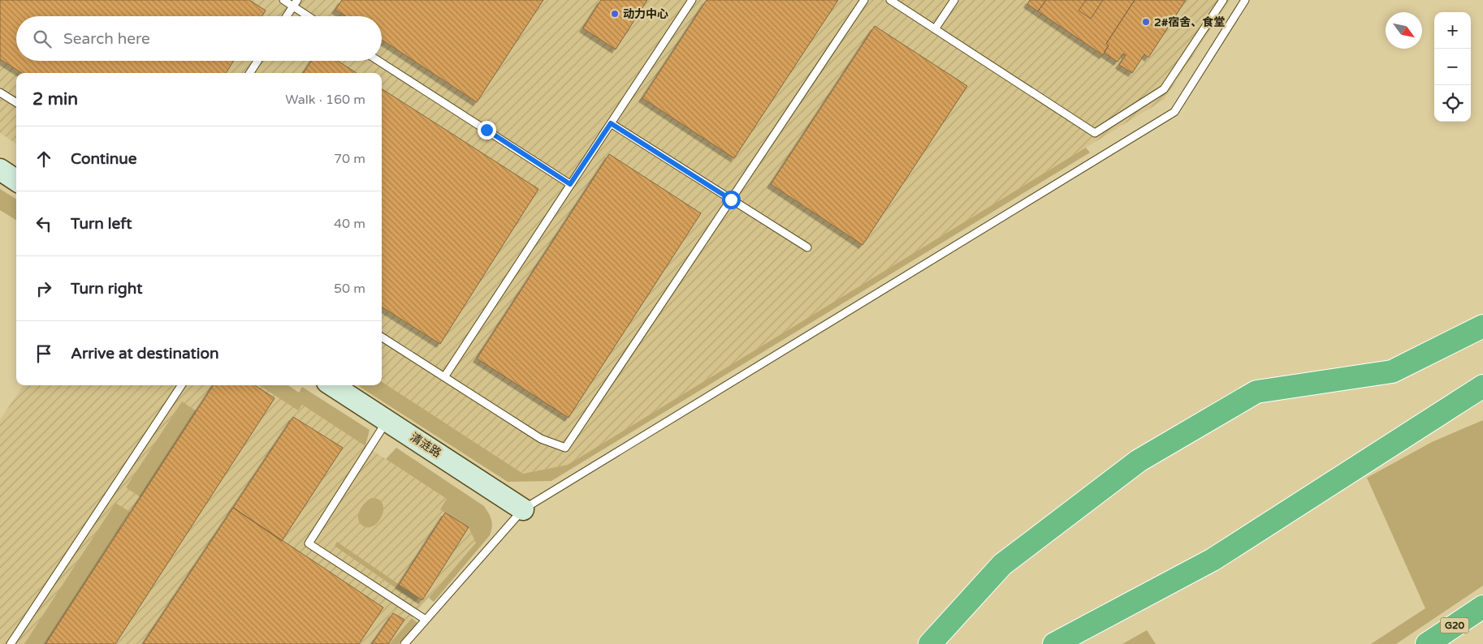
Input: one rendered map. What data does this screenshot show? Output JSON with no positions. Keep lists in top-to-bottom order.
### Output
{
  "streets": {
    "highway": ["G20"],
    "street": ["清涟路"]
  },
  "places": ["动力中心", "2#宿舍、食堂"],
  "north": "bottom right",
  "page": {
    "map_buttons": ["+", "−"],
    "search": "Search here",
    "heading": ["2 min", "Walk · 160 m"],
    "list": [
      ["Continue", "70 m"],
      ["Turn left", "40 m"],
      ["Turn right", "50 m"],
      "Arrive at destination"
    ]
  }
}
